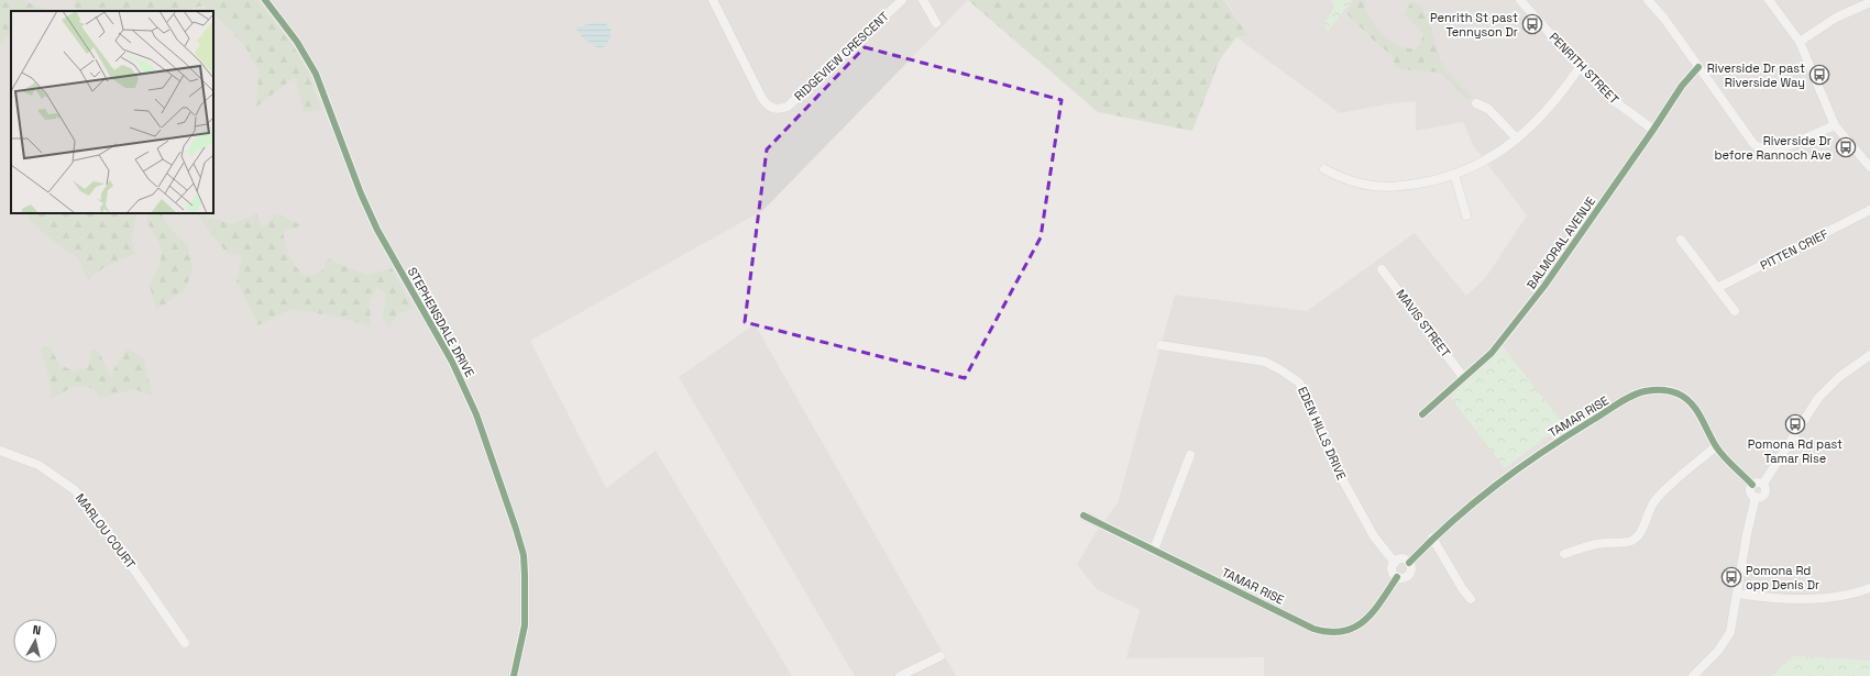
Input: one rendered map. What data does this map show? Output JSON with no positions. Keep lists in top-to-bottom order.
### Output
{
  "streets": {
    "street": [
      "RIDGEVIEW CRESCENT",
      "PENRITH STREET",
      "BALMORAL AVENUE",
      "PITTEN CRIEF",
      "STEPHENSDALE DRIVE",
      "MAVIS STREET",
      "TAMAR RISE",
      "EDEN HILLS DRIVE",
      "MARLOU COURT"
    ]
  },
  "crossings": [
    ["PENRITH STREET", "BALMORAL AVENUE"],
    ["BALMORAL AVENUE", "MAVIS STREET"],
    ["TAMAR RISE", "EDEN HILLS DRIVE"]
  ],
  "places": {
    "bus stop": [
      "Penrith St past Tennyson Dr",
      "Riverside Dr past Riverside Way",
      "Riverside Dr before Rannoch Ave",
      "Pomona Rd past Tamar Rise",
      "Pomona Rd opp Denis Dr"
    ]
  },
  "north": "top"
}
